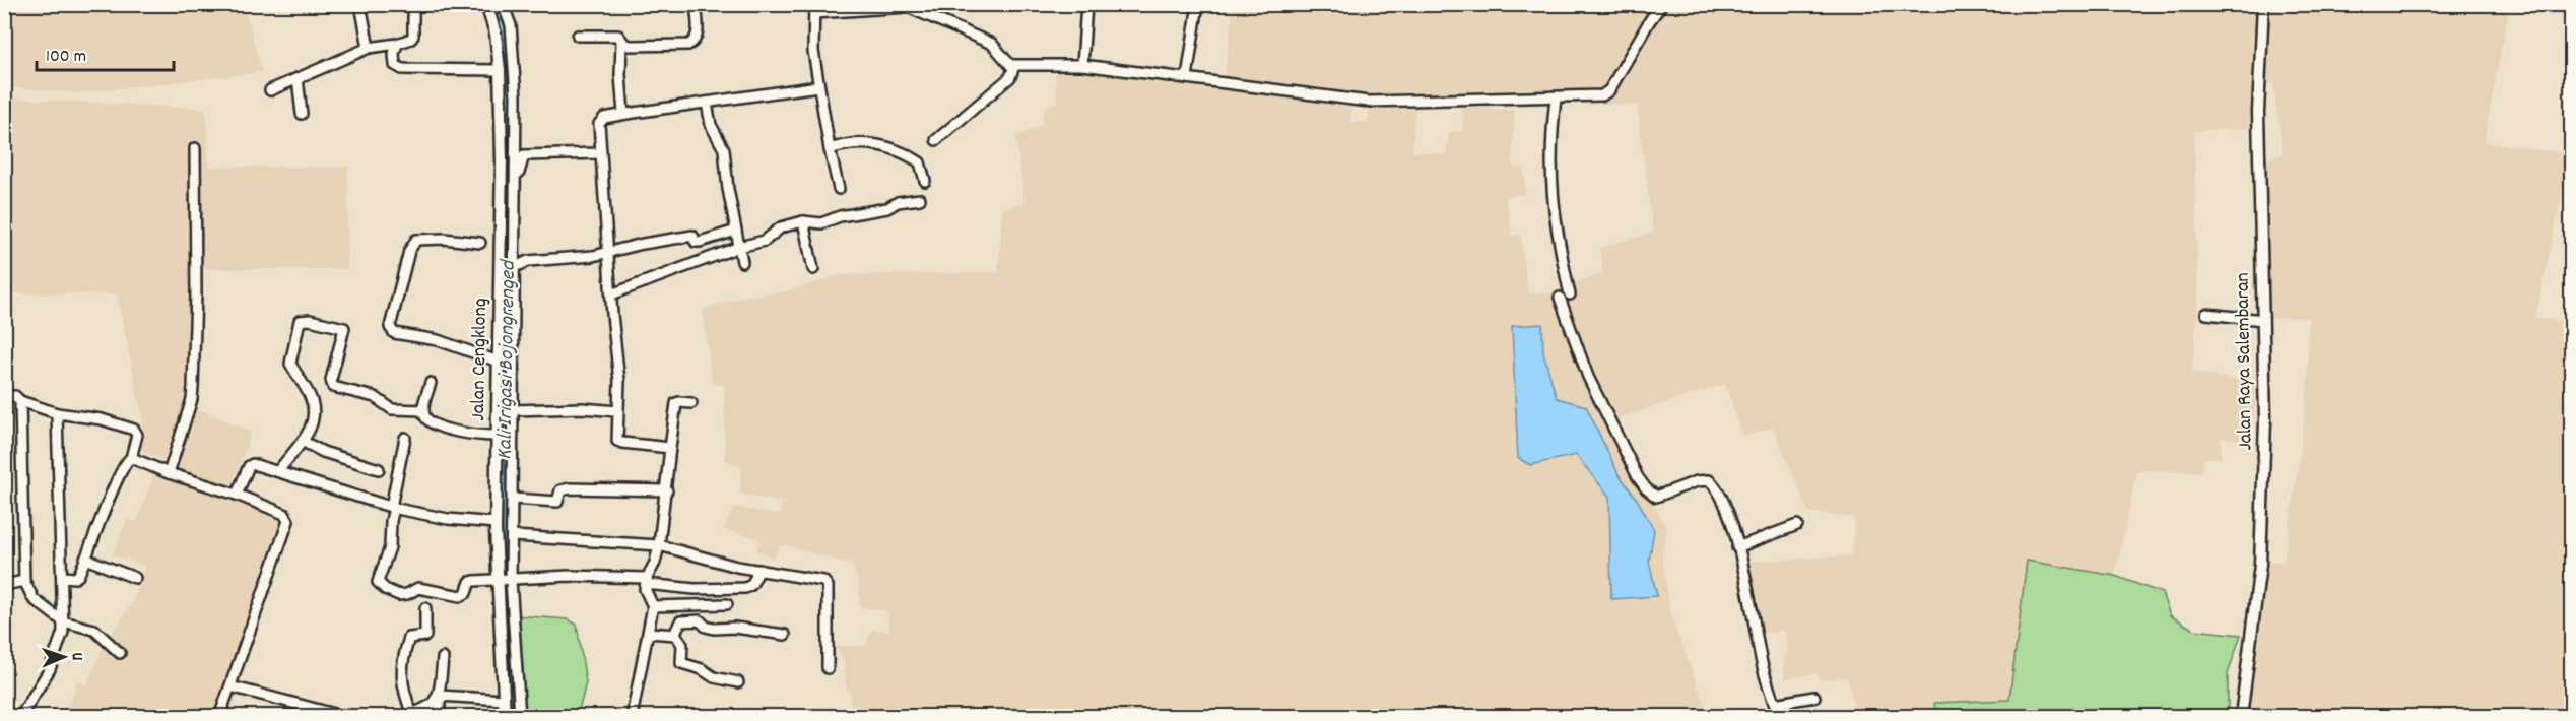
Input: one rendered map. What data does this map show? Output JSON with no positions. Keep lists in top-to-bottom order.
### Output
{
  "streets": {
    "main road": ["Jalan Cengklong", "Jalan Raya Salembaran"]
  },
  "water": ["Kali Irigasi Bojongrenged"],
  "scale_bar": "100 m",
  "north": "right"
}
